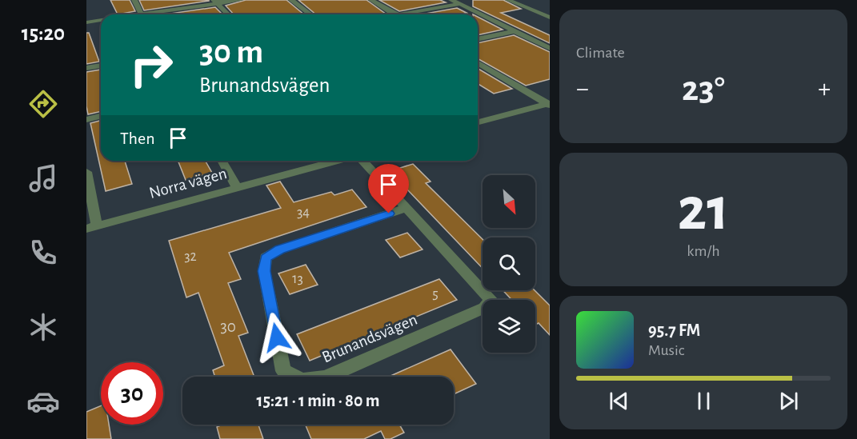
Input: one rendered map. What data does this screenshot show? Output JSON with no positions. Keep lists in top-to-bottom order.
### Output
{
  "streets": {
    "street": ["Norra vägen", "Brunandsvägen"]
  },
  "house_numbers": [
    "34",
    "32",
    "13",
    "5",
    "30"
  ],
  "north": "bottom right",
  "page": {
    "tabs": "15:20",
    "tile": [
      "Climate",
      ["21", "km/h"]
    ],
    "turn": ["30 m", "Brunandsvägen"],
    "heat": ["−", "23°", "+"],
    "then": "Then",
    "song": ["95.7 FM", "Music"],
    "limit": "30",
    "trip": "15:21 · 1 min · 80 m"
  }
}
